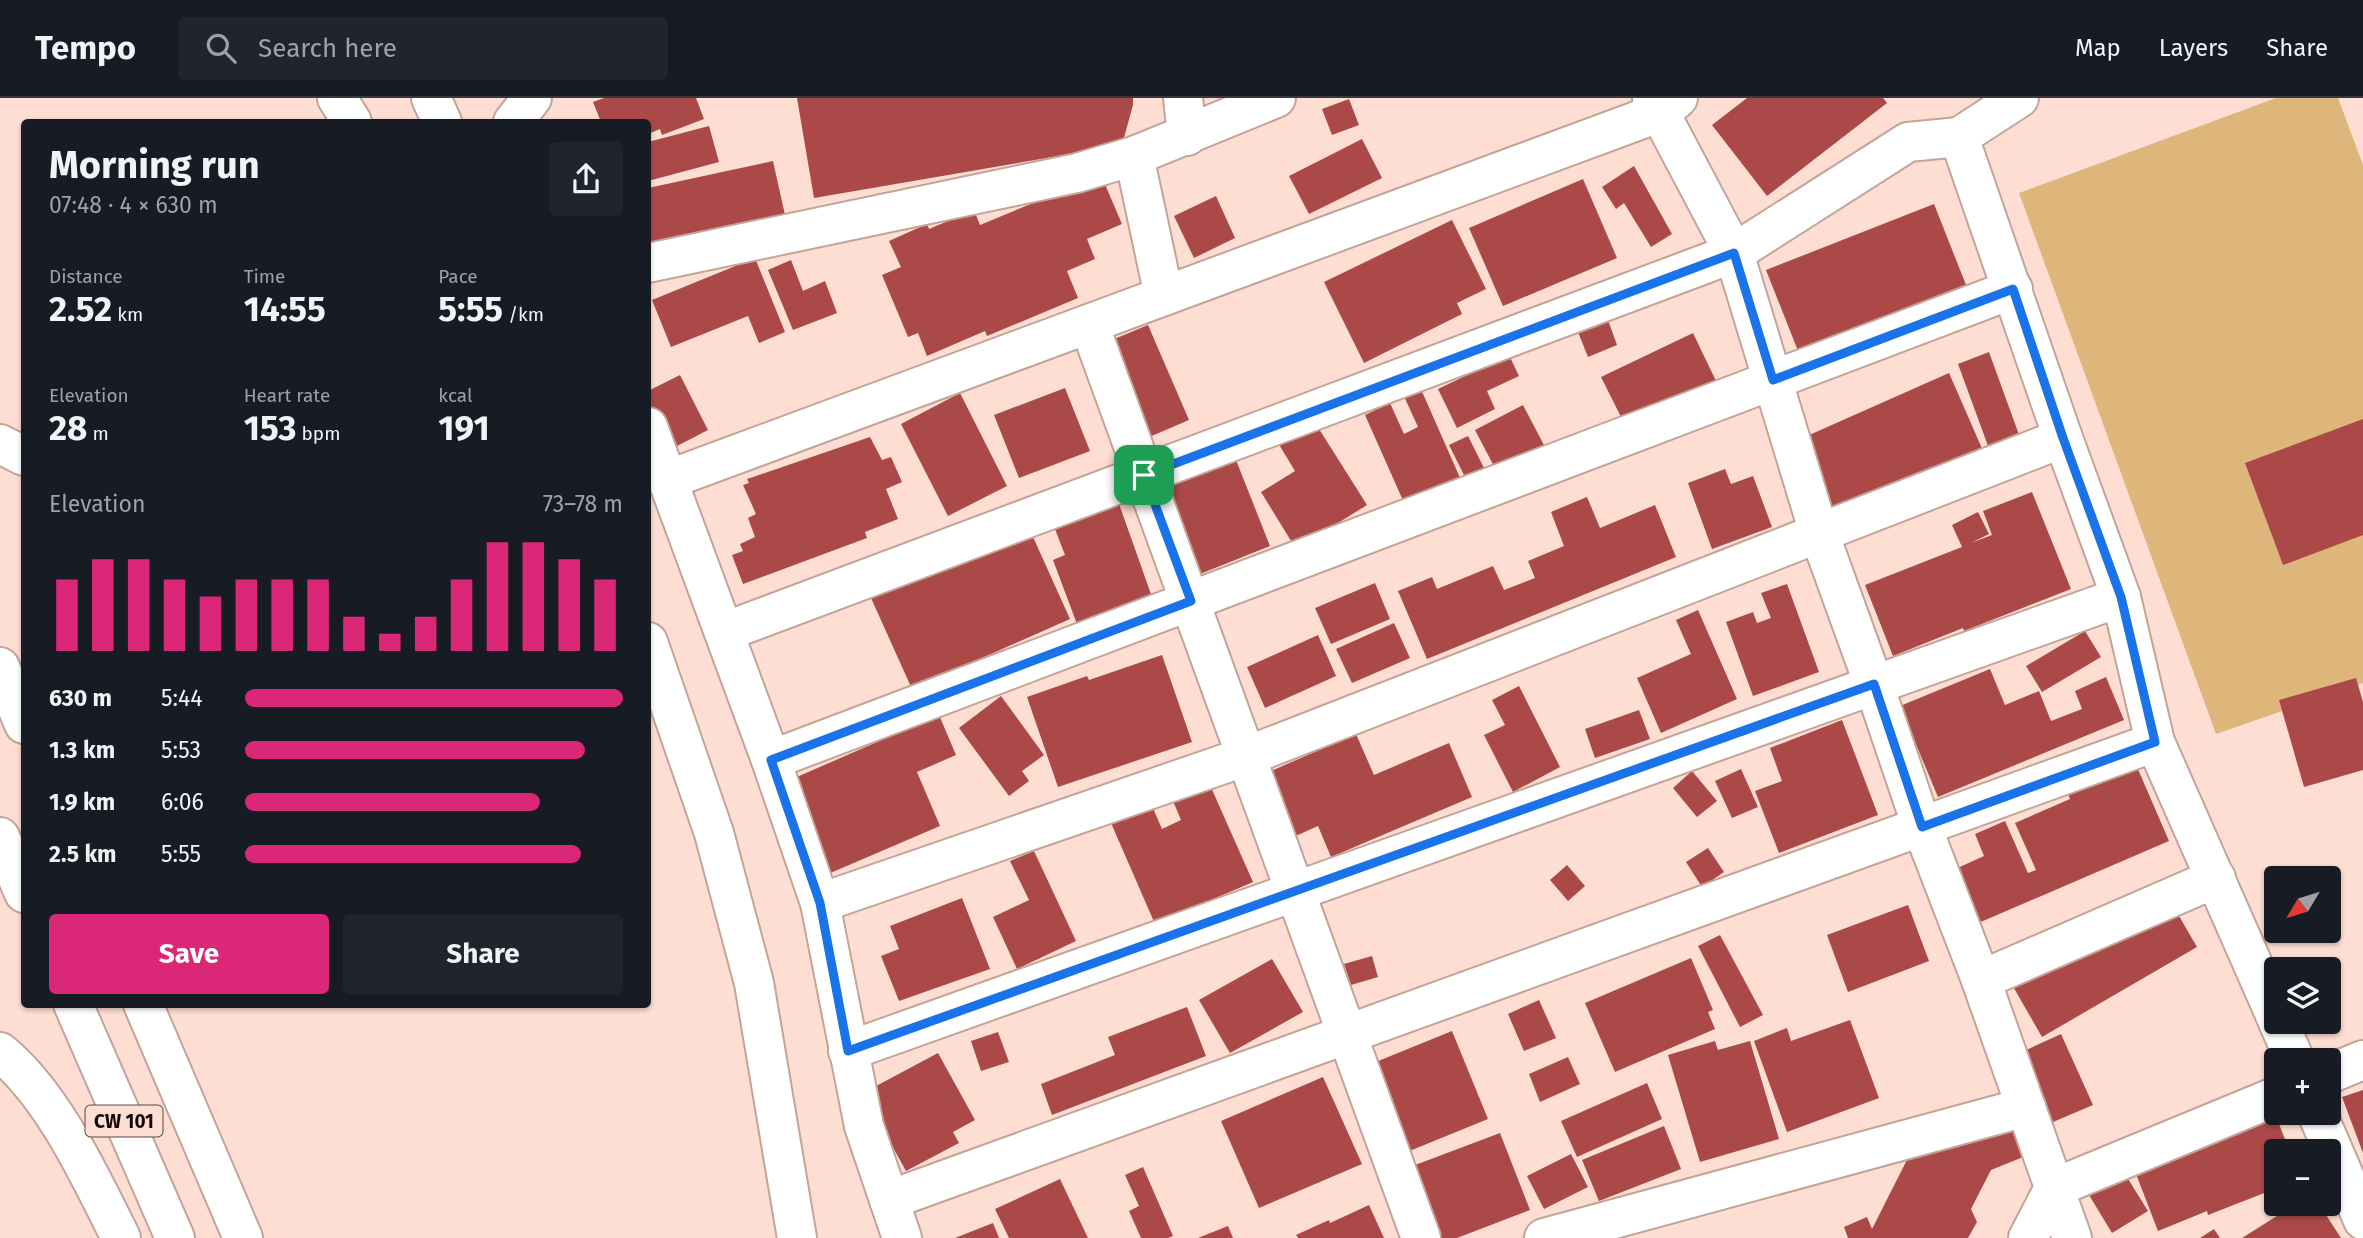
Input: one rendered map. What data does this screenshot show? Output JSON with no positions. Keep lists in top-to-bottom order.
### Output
{
  "streets": {
    "main road": ["CW 101"]
  },
  "north": "bottom left",
  "page": {
    "header": "Tempo",
    "search": "Search here",
    "nav": ["Map", "Layers", "Share"],
    "heading": ["Morning run", "07:48 · 4 × 630 m"],
    "stats": [
      ["Distance", "2.52 km"],
      ["Time", "14:55"],
      ["Pace", "5:55 /km"],
      ["Elevation", "28 m"],
      ["Heart rate", "153 bpm"],
      ["kcal", "191"]
    ],
    "chart": ["Elevation", "73–78 m"],
    "list": [
      {
        "name": "630 m",
        "note": "5:44"
      },
      {
        "name": "1.3 km",
        "note": "5:53"
      },
      {
        "name": "1.9 km",
        "note": "6:06"
      },
      {
        "name": "2.5 km",
        "note": "5:55"
      }
    ],
    "map_buttons": ["+", "−"],
    "buttons": ["Save", "Share"]
  }
}
